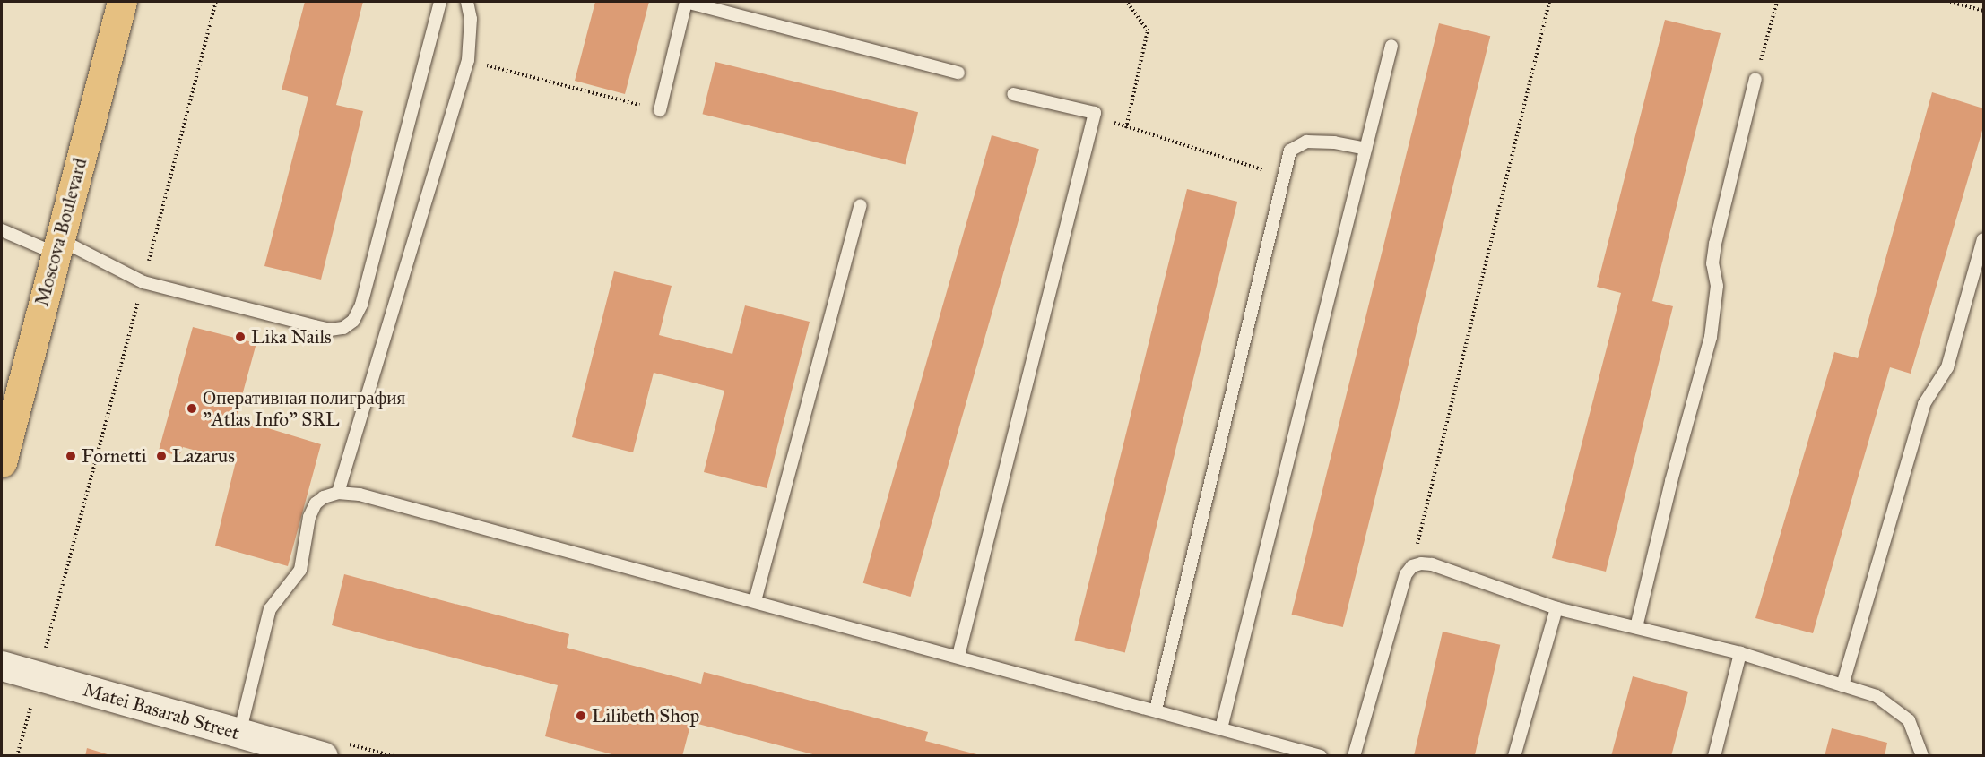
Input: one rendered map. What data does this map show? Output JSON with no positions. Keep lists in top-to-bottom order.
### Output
{
  "streets": {
    "main road": ["Moscova Boulevard"],
    "street": ["Matei Basarab Street"]
  },
  "places": [
    "Lika Nails",
    "Оперативная полиграфия \"Atlas Info\" SRL",
    "Fornetti",
    "Lazarus",
    "Lilibeth Shop"
  ]
}
